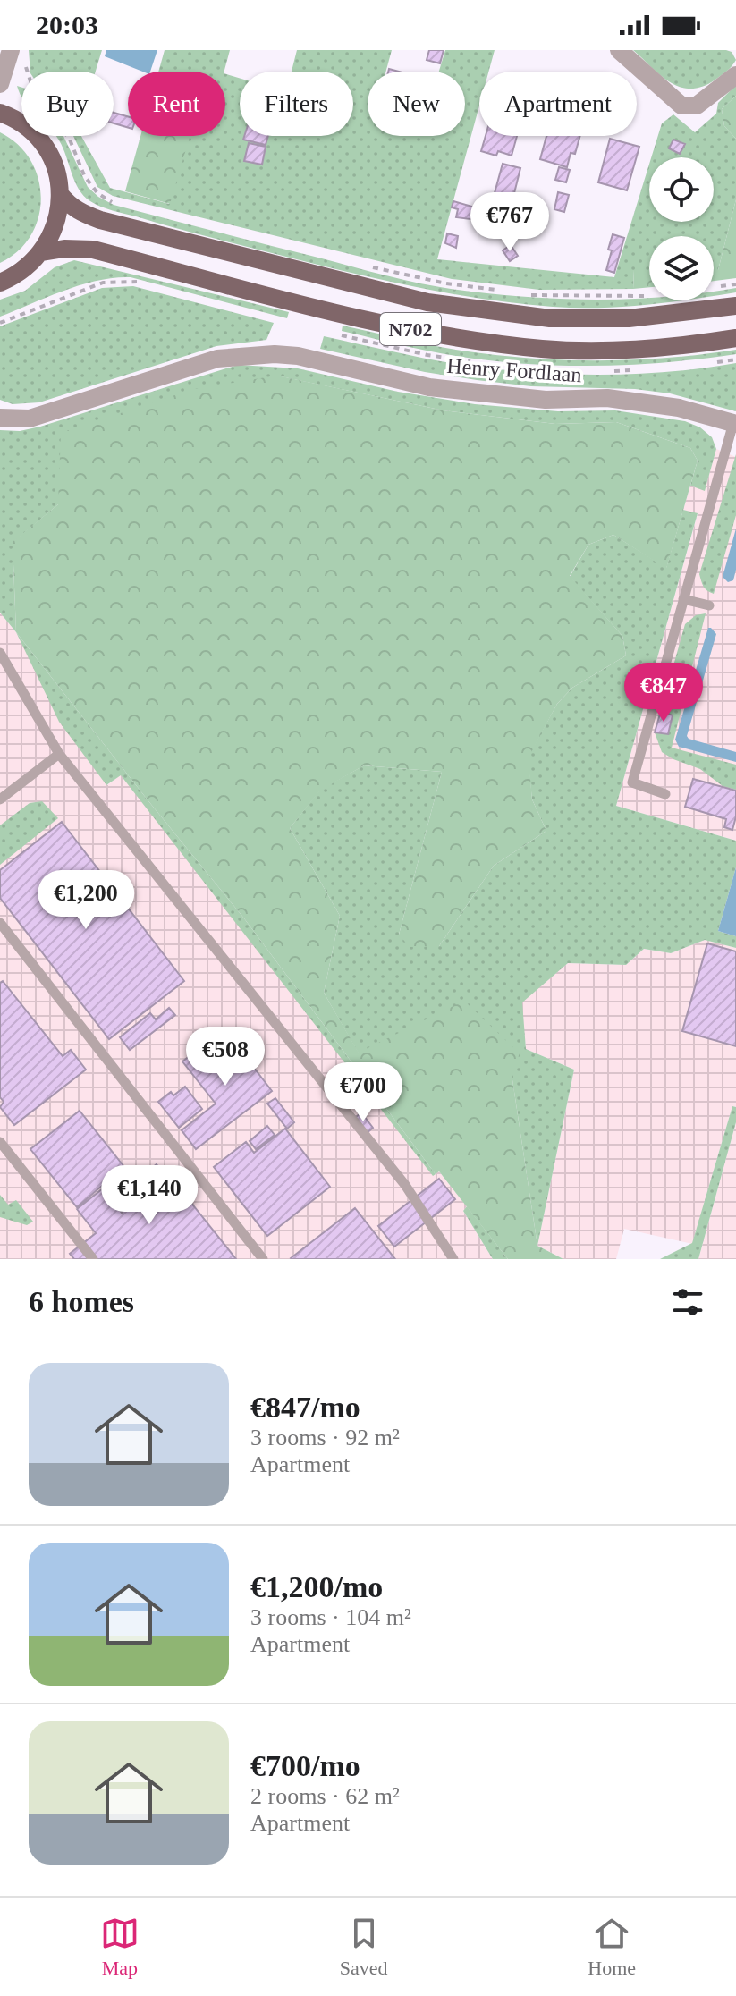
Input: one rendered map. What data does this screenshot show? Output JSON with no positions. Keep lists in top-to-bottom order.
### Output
{
  "streets": {
    "main road": ["N702", "Henry Fordlaan"]
  },
  "page": {
    "status": "20:03",
    "chip": [
      "Buy",
      "Rent",
      "Filters",
      "New",
      "Apartment"
    ],
    "price": [
      "€767",
      "€847",
      "€1,200",
      "€508",
      "€700",
      "€1,140"
    ],
    "heading": "6 homes",
    "list": [
      {
        "name": "€847/mo",
        "note": "3 rooms · 92 m² · Apartment"
      },
      {
        "name": "€1,200/mo",
        "note": "3 rooms · 104 m² · Apartment"
      },
      {
        "name": "€700/mo",
        "note": "2 rooms · 62 m² · Apartment"
      }
    ],
    "tabs": ["Map", "Saved", "Home"]
  }
}
